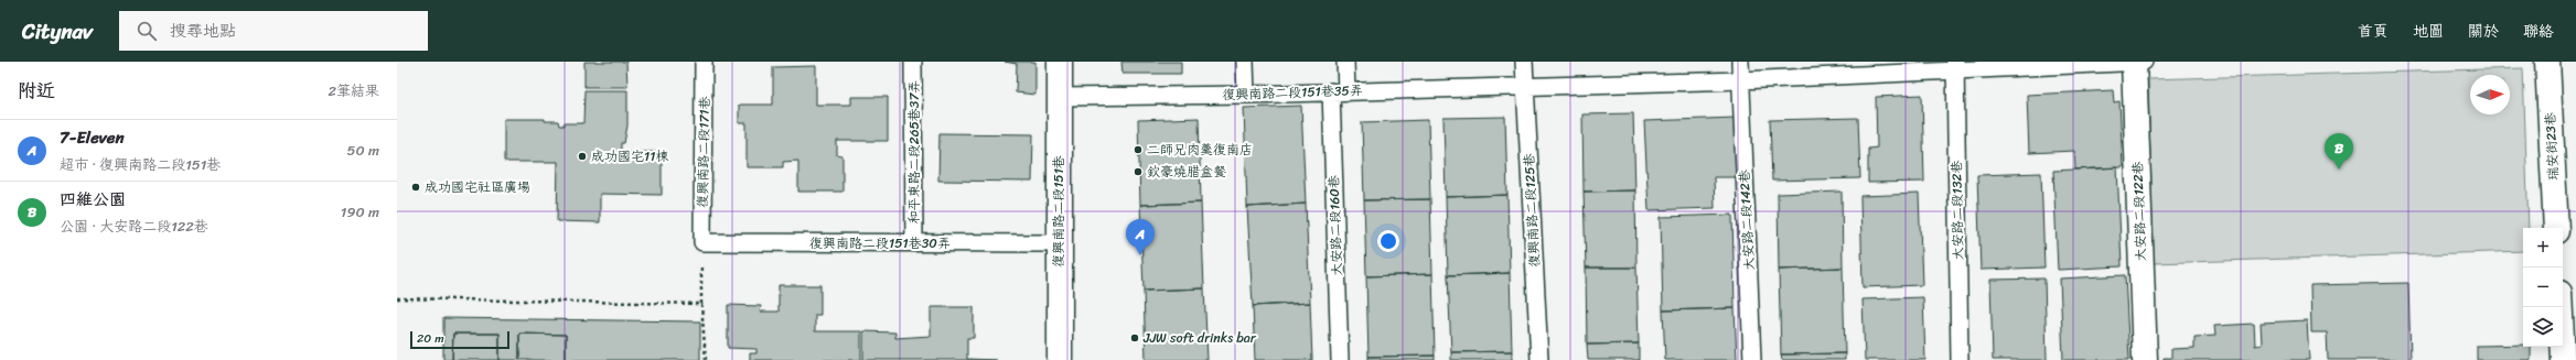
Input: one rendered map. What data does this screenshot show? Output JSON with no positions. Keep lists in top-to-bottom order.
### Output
{
  "streets": {
    "street": ["瑞安街23巷", "復興南路二段151巷", "大安路二段122巷"],
    "lane": [
      "復興南路二段151巷35弄",
      "復興南路二段171巷",
      "和平東路二段265巷37弄",
      "復興南路二段125巷",
      "大安路二段132巷",
      "大安路二段142巷",
      "大安路二段160巷",
      "復興南路二段151巷30弄"
    ]
  },
  "crossings": [
    ["復興南路二段151巷35弄", "復興南路二段125巷"],
    ["復興南路二段151巷35弄", "大安路二段132巷"],
    ["復興南路二段151巷35弄", "復興南路二段151巷"],
    ["復興南路二段151巷35弄", "大安路二段122巷"],
    ["復興南路二段151巷35弄", "大安路二段142巷"],
    ["復興南路二段151巷35弄", "大安路二段160巷"],
    ["復興南路二段171巷", "復興南路二段151巷30弄"],
    ["和平東路二段265巷37弄", "復興南路二段151巷30弄"],
    ["復興南路二段151巷", "復興南路二段151巷30弄"]
  ],
  "places": [
    "二師兄肉羹復南店",
    "成功國宅11棟",
    "欽豪燒腊盒餐",
    "成功國宅社區廣場",
    "JJW soft drinks bar"
  ],
  "scale_bar": "20 m",
  "north": "right",
  "page": {
    "header": "Citynav",
    "search": "搜尋地點",
    "nav": [
      "首頁",
      "地圖",
      "關於",
      "聯絡"
    ],
    "heading": ["附近", "2筆結果"],
    "list": [
      {
        "mark": "A",
        "name": "7-Eleven",
        "note": "超市 · 復興南路二段151巷",
        "value": "50 m"
      },
      {
        "mark": "B",
        "name": "四維公園",
        "note": "公園 · 大安路二段122巷",
        "value": "190 m"
      }
    ],
    "pins": ["B", "A"],
    "map_buttons": ["+", "−"],
    "scale": "20 m"
  }
}
